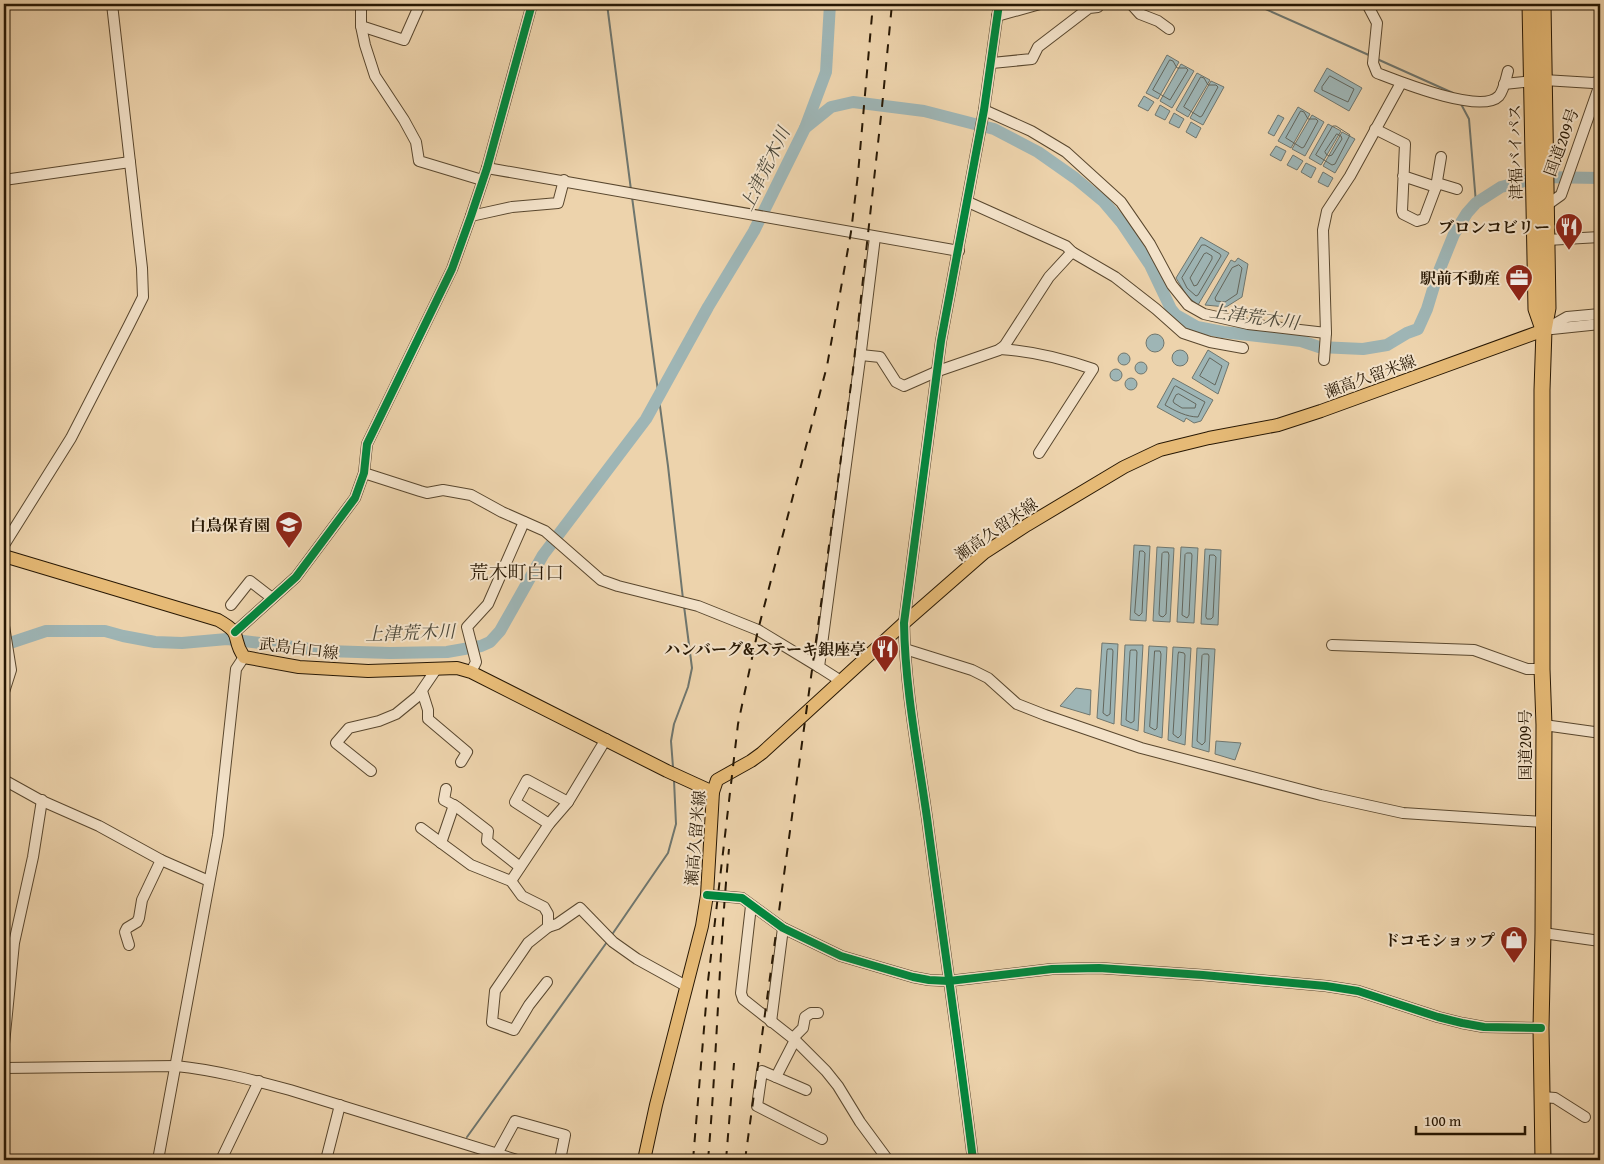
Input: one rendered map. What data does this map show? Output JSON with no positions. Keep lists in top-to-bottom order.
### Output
{
  "streets": {
    "highway": ["国道209号", "津福バイパス"],
    "main road": ["瀬高久留米線", "武島白口線"]
  },
  "crossings": [
    ["国道209号", "津福バイパス"],
    ["国道209号", "瀬高久留米線"],
    ["津福バイパス", "瀬高久留米線"],
    ["瀬高久留米線", "武島白口線"]
  ],
  "districts": ["荒木町白口"],
  "water": ["上津荒木川"],
  "places": {
    "restaurant": ["ブロンコビリー", "ハンバーグ&ステーキ銀座亭"],
    "office": ["駅前不動産"],
    "school or university": ["白鳥保育園"],
    "shop": ["ドコモショップ"]
  },
  "scale_bar": "100 m"
}
